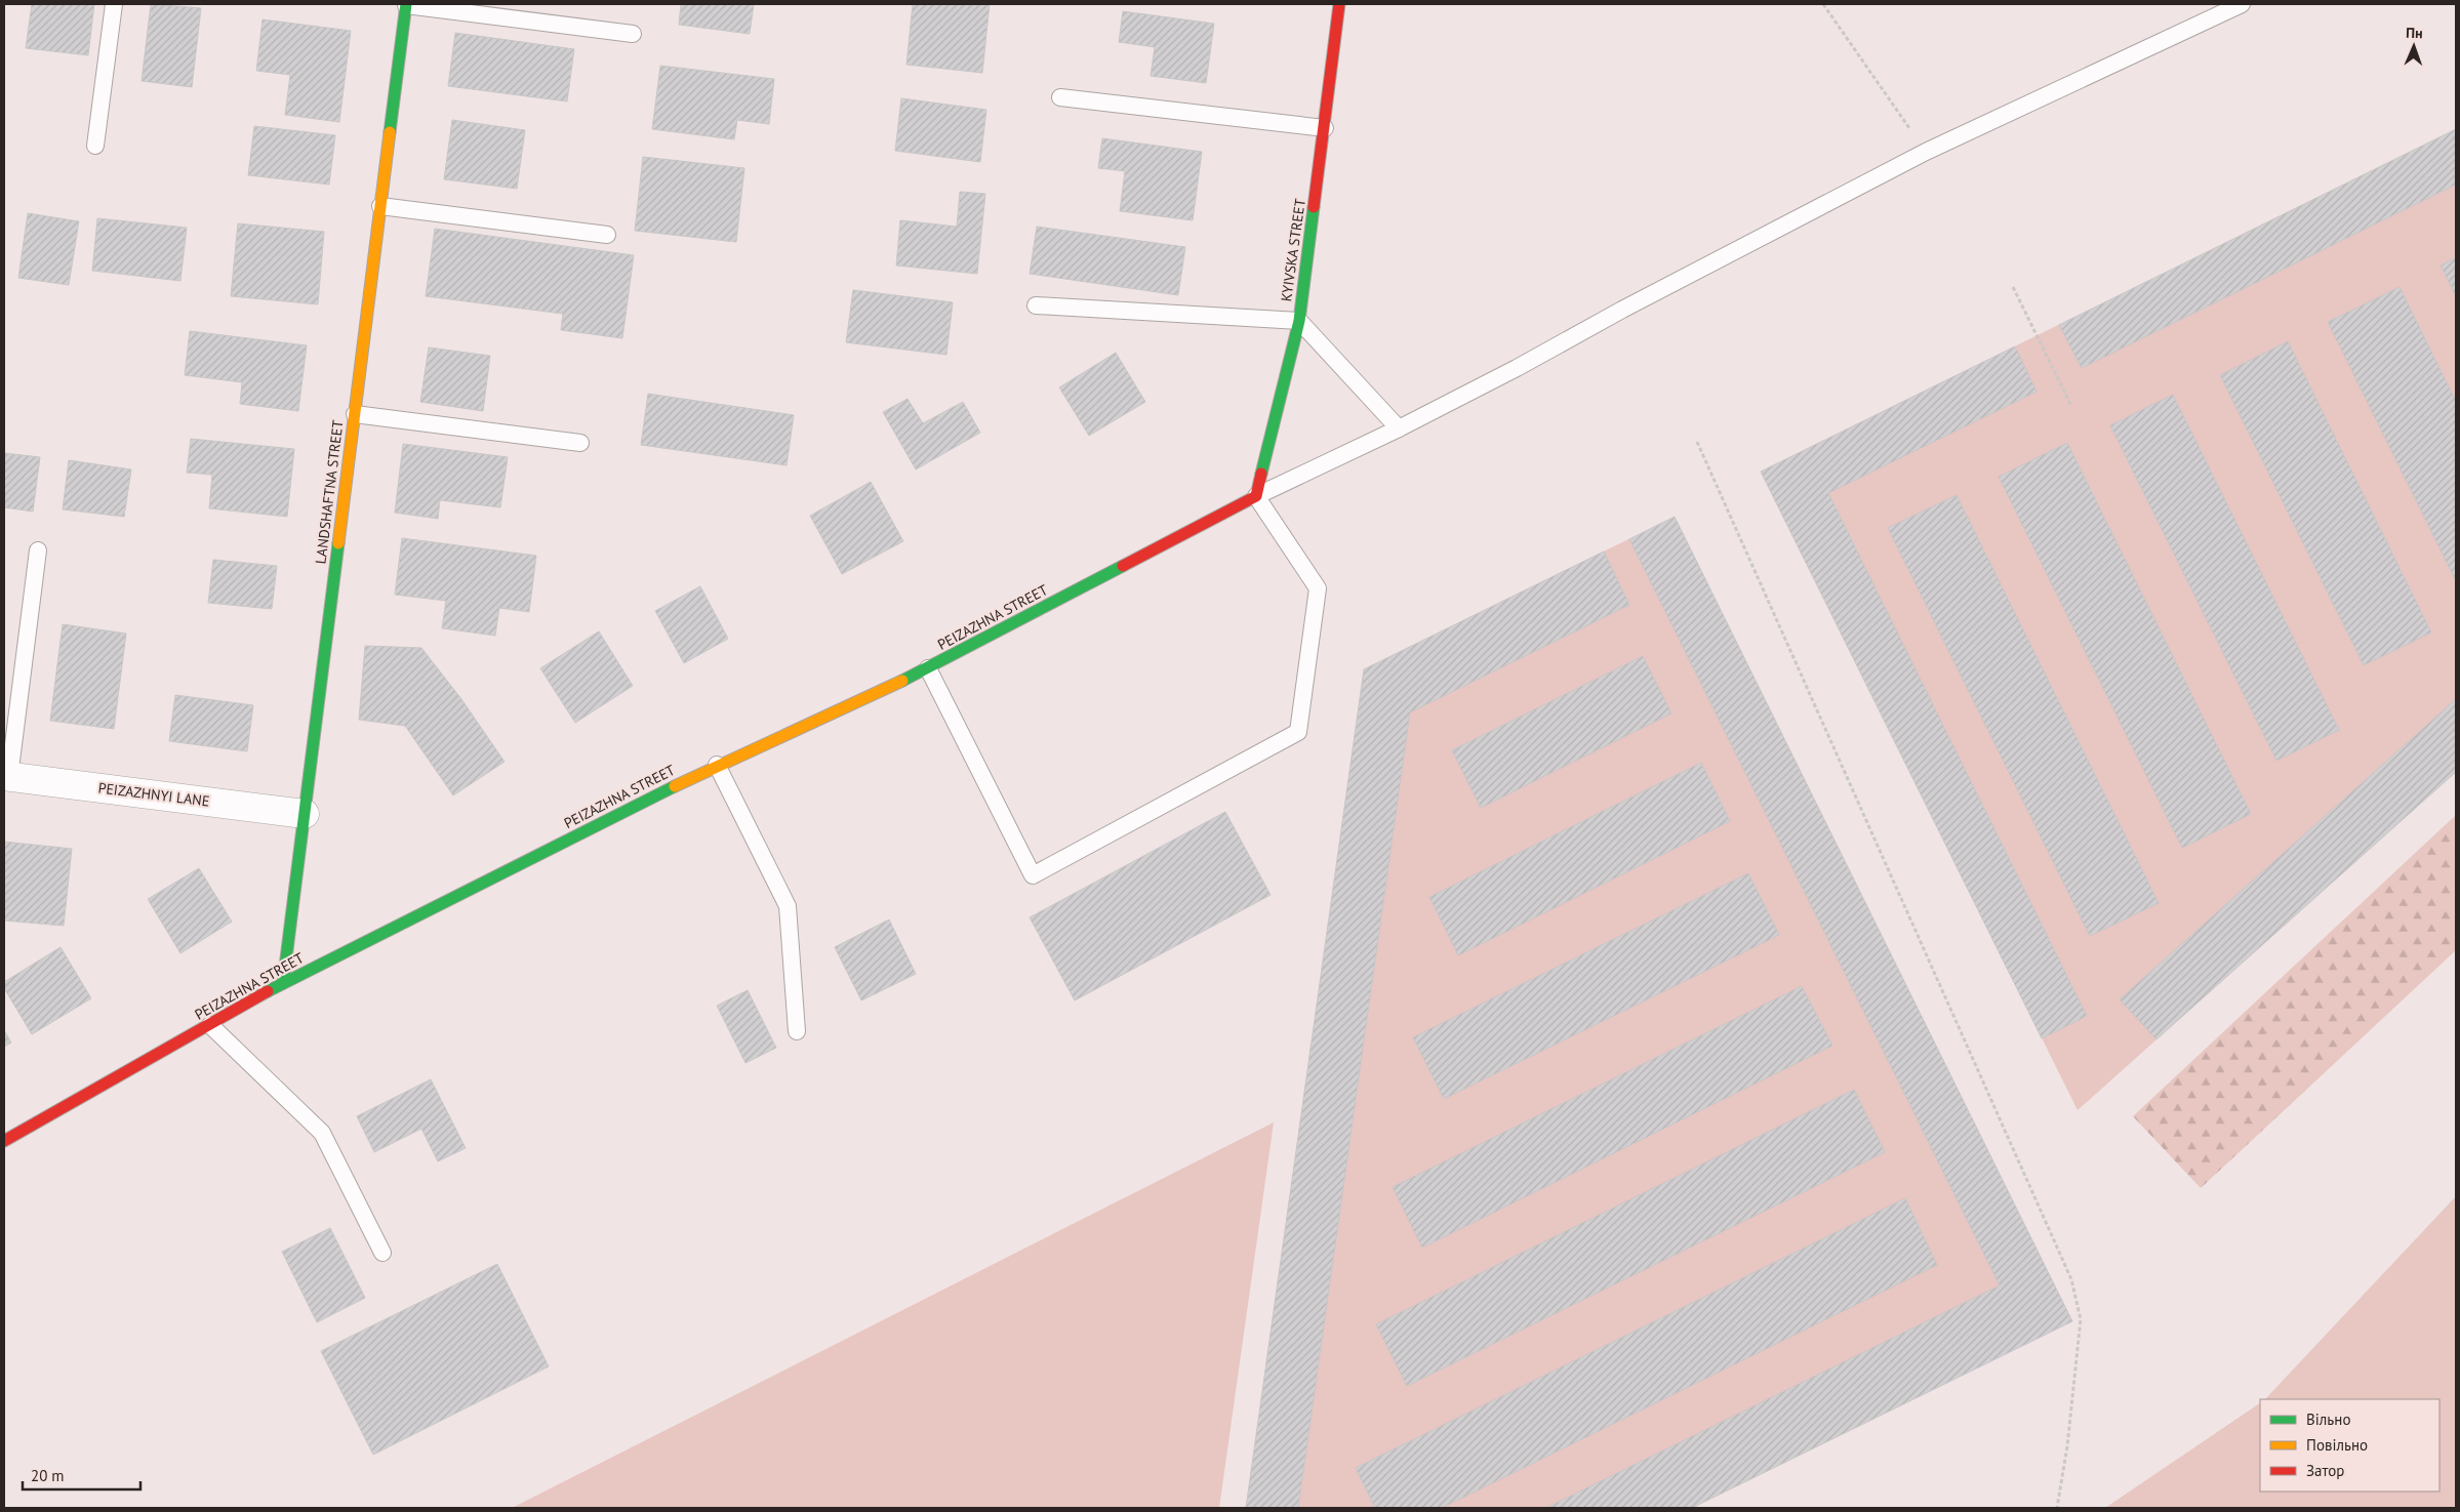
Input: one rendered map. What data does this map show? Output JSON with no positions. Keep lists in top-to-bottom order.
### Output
{
  "streets": {
    "street": [
      "KYIVSKA STREET",
      "LANDSHAFTNA STREET",
      "PEIZAZHNA STREET",
      "PEIZAZHNYI LANE"
    ]
  },
  "crossings": [
    ["KYIVSKA STREET", "PEIZAZHNA STREET"],
    ["LANDSHAFTNA STREET", "PEIZAZHNA STREET"],
    ["LANDSHAFTNA STREET", "PEIZAZHNYI LANE"]
  ],
  "legend": ["Вільно", "Повільно", "Затор"],
  "scale_bar": "20 m",
  "north": "top"
}
